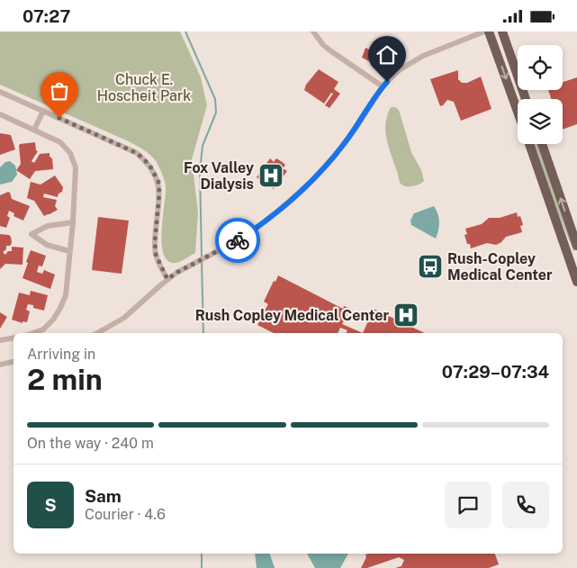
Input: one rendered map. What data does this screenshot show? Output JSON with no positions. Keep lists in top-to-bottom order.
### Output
{
  "parks": ["Chuck E. Hoscheit Park"],
  "places": {
    "hospital": ["Fox Valley Dialysis", "Rush Copley Medical Center"],
    "bus stop": ["Rush-Copley Medical Center"]
  },
  "page": {
    "status": "07:27",
    "heading": ["2 min", "Arriving in", "07:29–07:34"],
    "panel": ["Sam", "Courier · 4.6"],
    "bar": "On the way · 240 m",
    "round": "S"
  }
}
